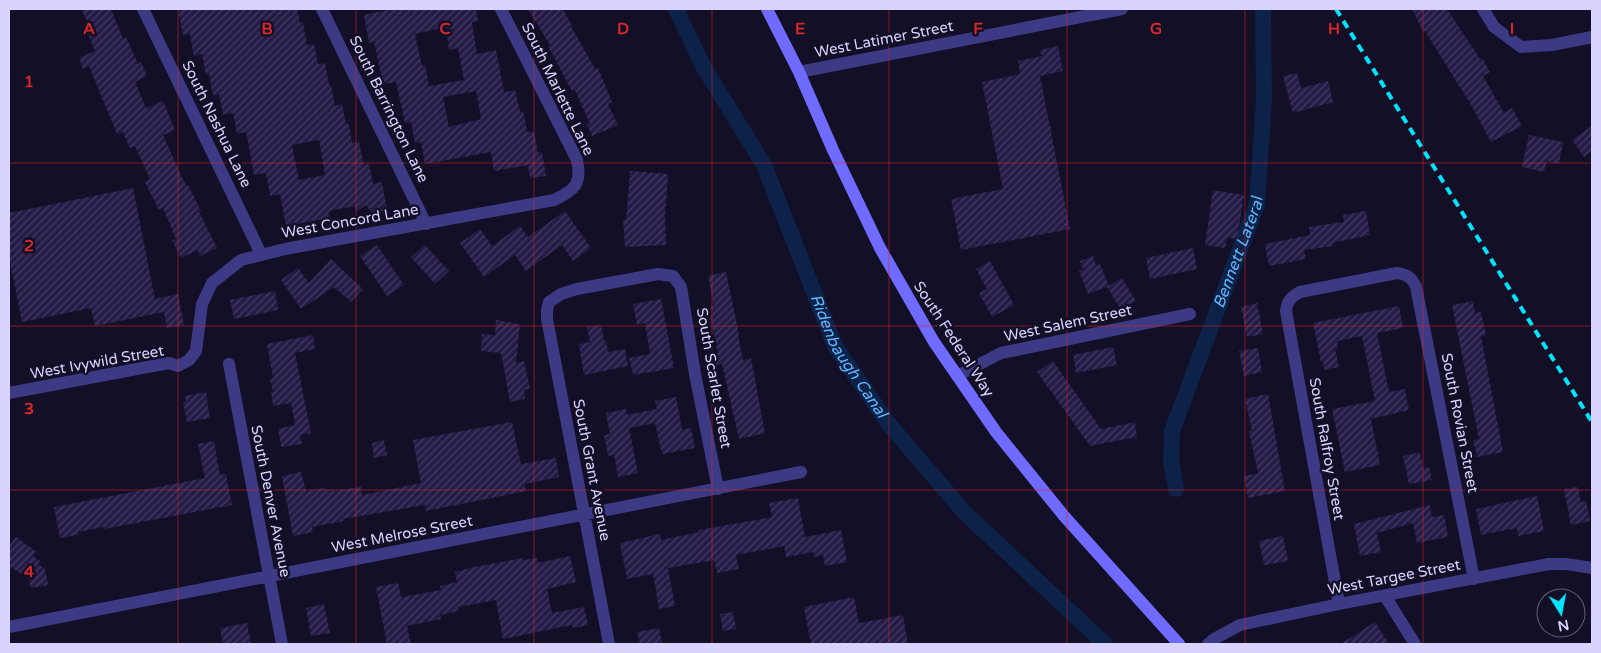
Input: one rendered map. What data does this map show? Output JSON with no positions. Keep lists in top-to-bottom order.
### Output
{
  "streets": {
    "main road": ["South Federal Way"],
    "street": [
      "West Latimer Street",
      "South Marlette Lane",
      "South Barrington Lane",
      "South Nashua Lane",
      "West Concord Lane",
      "West Salem Street",
      "West Ivywild Street",
      "South Scarlet Street",
      "South Rovian Street",
      "South Ralfroy Street",
      "South Grant Avenue",
      "South Denver Avenue",
      "West Melrose Street",
      "West Targee Street"
    ]
  },
  "crossings": [
    ["West Latimer Street", "South Federal Way"],
    ["South Marlette Lane", "West Concord Lane"],
    ["South Barrington Lane", "West Concord Lane"],
    ["South Nashua Lane", "West Concord Lane"],
    ["West Concord Lane", "West Ivywild Street"],
    ["West Salem Street", "South Federal Way"],
    ["South Scarlet Street", "South Grant Avenue"],
    ["South Scarlet Street", "West Melrose Street"],
    ["South Rovian Street", "South Ralfroy Street"],
    ["South Rovian Street", "West Targee Street"],
    ["South Ralfroy Street", "West Targee Street"],
    ["South Grant Avenue", "West Melrose Street"],
    ["South Denver Avenue", "West Melrose Street"]
  ],
  "water": ["Bennett Lateral", "Ridenbaugh Canal"],
  "north": "bottom",
  "grid": {
    "columns": [
      "A",
      "B",
      "C",
      "D",
      "E",
      "F",
      "G",
      "H",
      "I"
    ],
    "rows": [
      "1",
      "2",
      "3",
      "4"
    ]
  }
}
